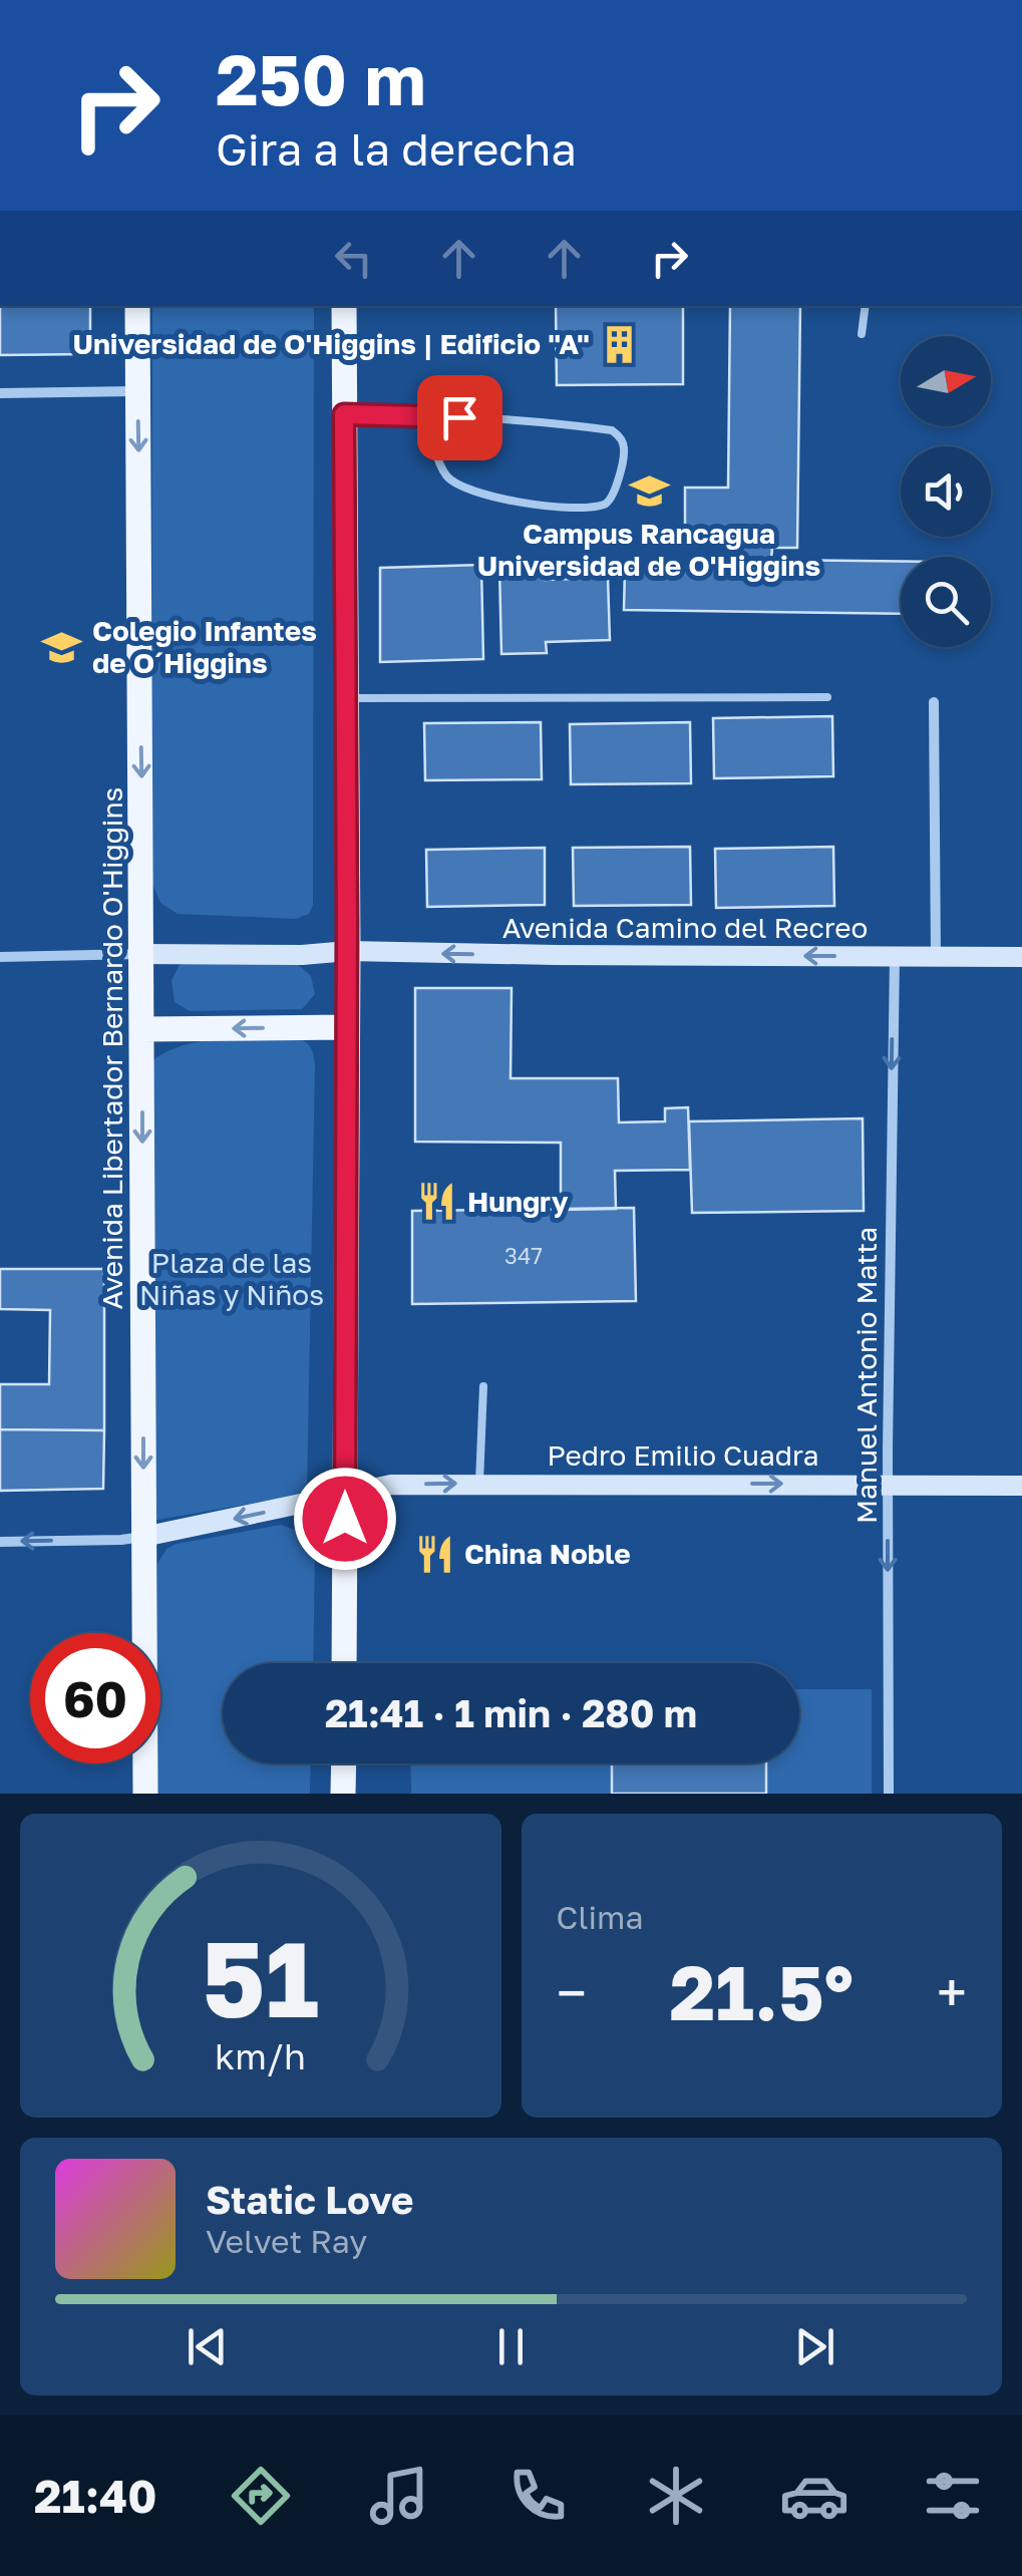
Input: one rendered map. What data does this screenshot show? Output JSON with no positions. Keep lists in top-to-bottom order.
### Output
{
  "streets": {
    "main road": ["Avenida Libertador Bernardo O'Higgins"],
    "street": ["Avenida Camino del Recreo", "Manuel Antonio Matta", "Pedro Emilio Cuadra"]
  },
  "crossings": [
    ["Avenida Camino del Recreo", "Avenida Libertador Bernardo O'Higgins"],
    ["Avenida Camino del Recreo", "Manuel Antonio Matta"],
    ["Avenida Libertador Bernardo O'Higgins", "Pedro Emilio Cuadra"],
    ["Manuel Antonio Matta", "Pedro Emilio Cuadra"]
  ],
  "one_way": ["Avenida Camino del Recreo", "Manuel Antonio Matta"],
  "parks": ["Plaza de las Niñas y Niños"],
  "places": {
    "building": ["Universidad de O'Higgins | Edificio \"A\""],
    "school or university": ["Campus Rancagua Universidad de O'Higgins", "Colegio Infantes de O´Higgins"],
    "restaurant": ["Hungry", "China Noble"]
  },
  "house_numbers": ["347"],
  "north": "right",
  "page": {
    "turn": ["250 m", "Gira a la derecha"],
    "limit": "60",
    "trip": "21:41 · 1 min · 280 m",
    "tile": "Clima",
    "heat": ["−", "21.5°", "+"],
    "song": ["Static Love", "Velvet Ray"],
    "tabs": "21:40",
    "gauge": ["51", "km/h"]
  }
}
